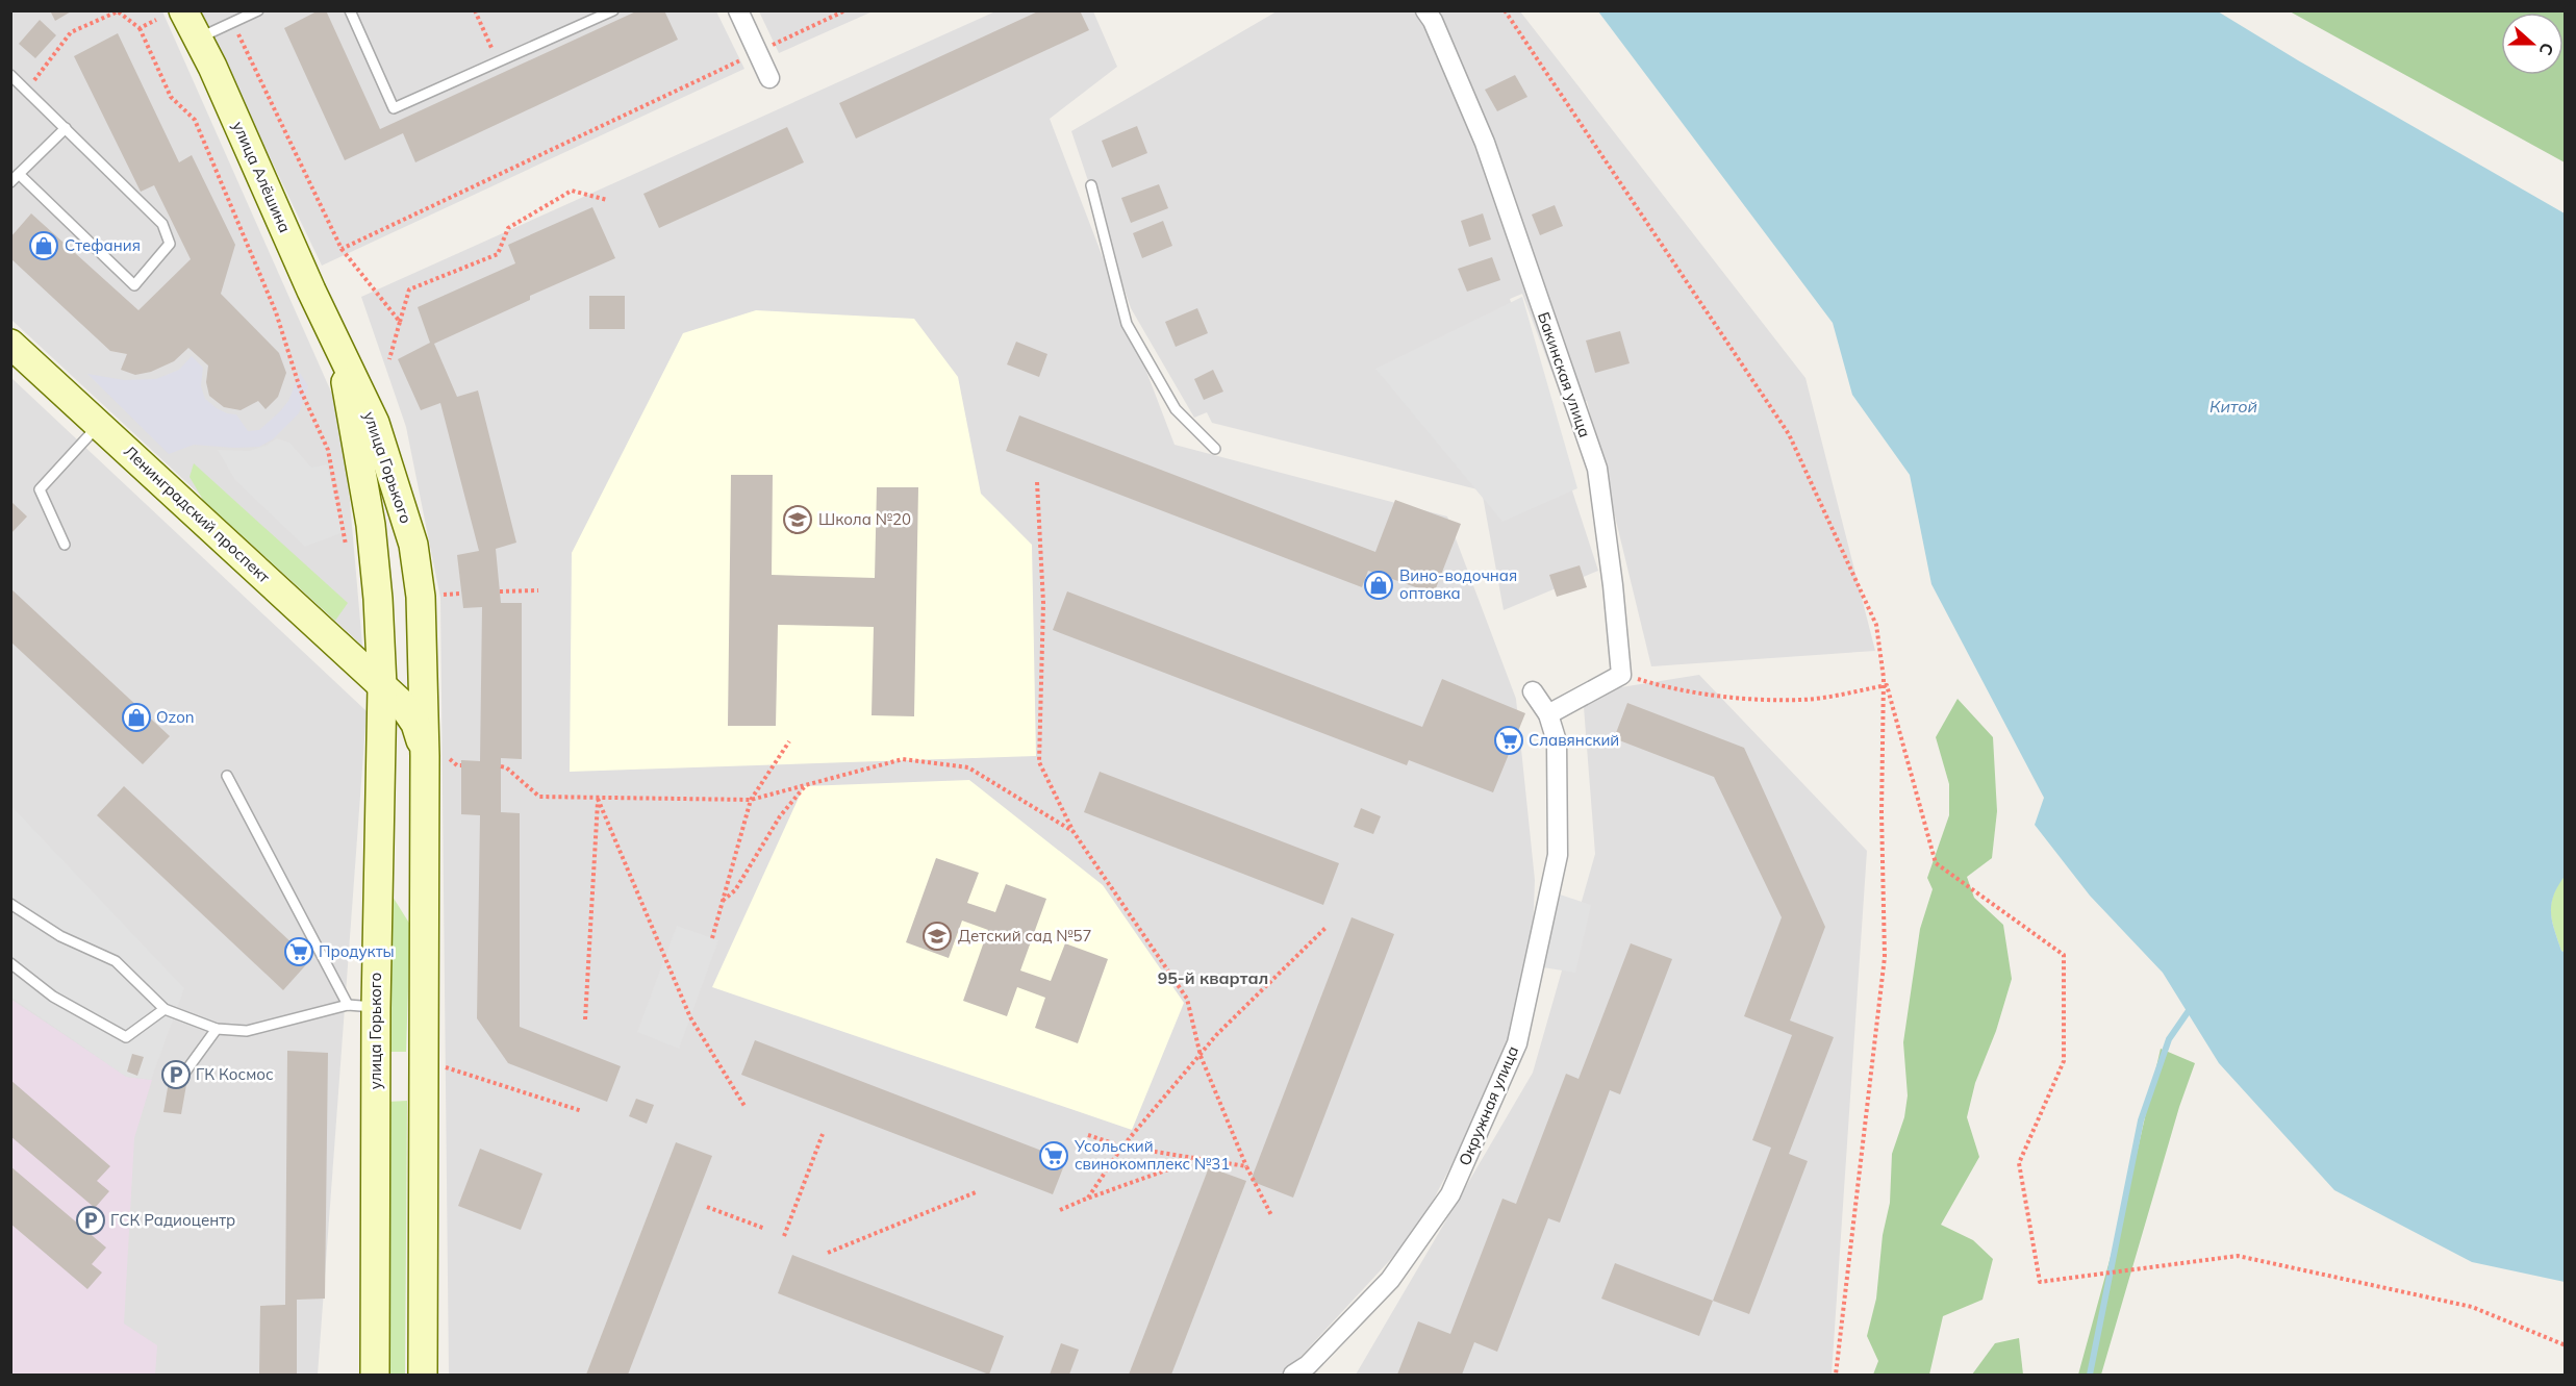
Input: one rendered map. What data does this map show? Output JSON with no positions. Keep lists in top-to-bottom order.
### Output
{
  "streets": {
    "main road": ["улица Алёшина", "улица Горького", "Ленинградский проспект"],
    "street": ["Бакинская улица", "Окружная улица"]
  },
  "crossings": [
    ["улица Алёшина", "улица Горького"],
    ["улица Горького", "Ленинградский проспект"]
  ],
  "districts": ["95-й квартал"],
  "water": ["Китой"],
  "places": {
    "shop": ["Стефания", "Вино-водочная оптовка", "Ozon"],
    "school or university": ["Школа №20", "Детский сад №57"],
    "supermarket": ["Славянский", "Продукты", "Усольский свинокомплекс №31"],
    "parking": ["ГК Космос", "ГСК Радиоцентр"]
  },
  "north": "right"
}
